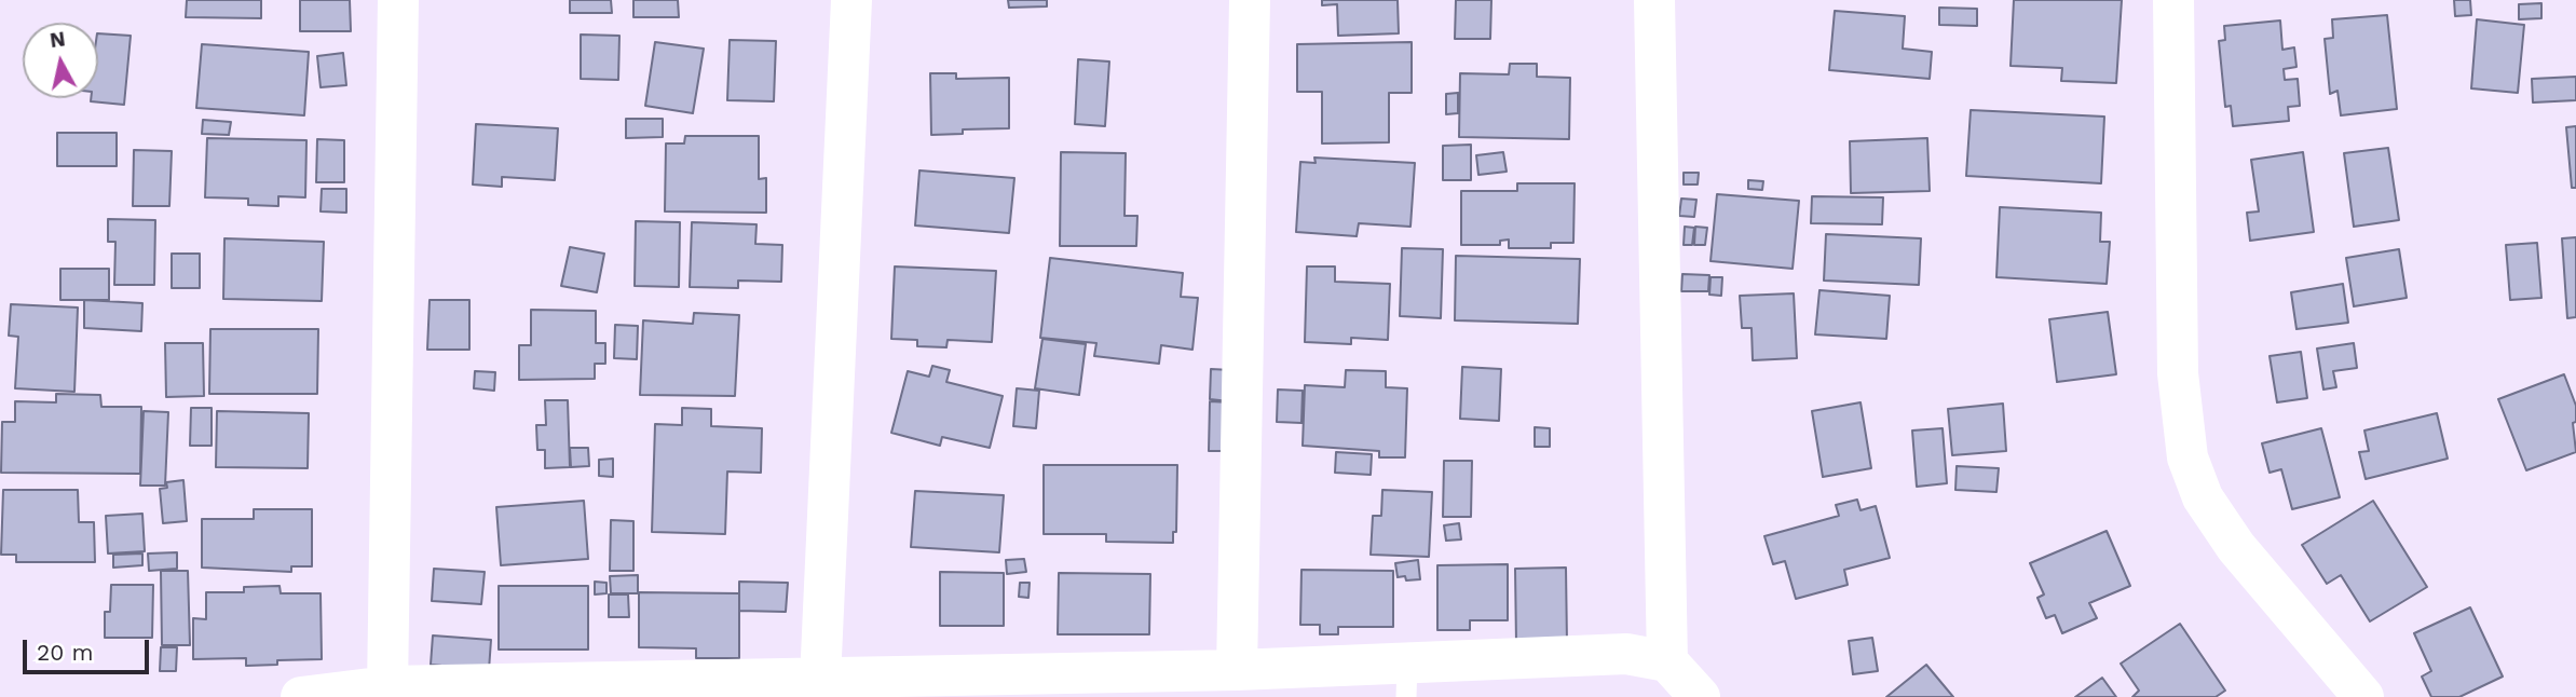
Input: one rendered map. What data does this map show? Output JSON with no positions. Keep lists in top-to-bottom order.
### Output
{
  "scale_bar": "20 m",
  "north": "top"
}
